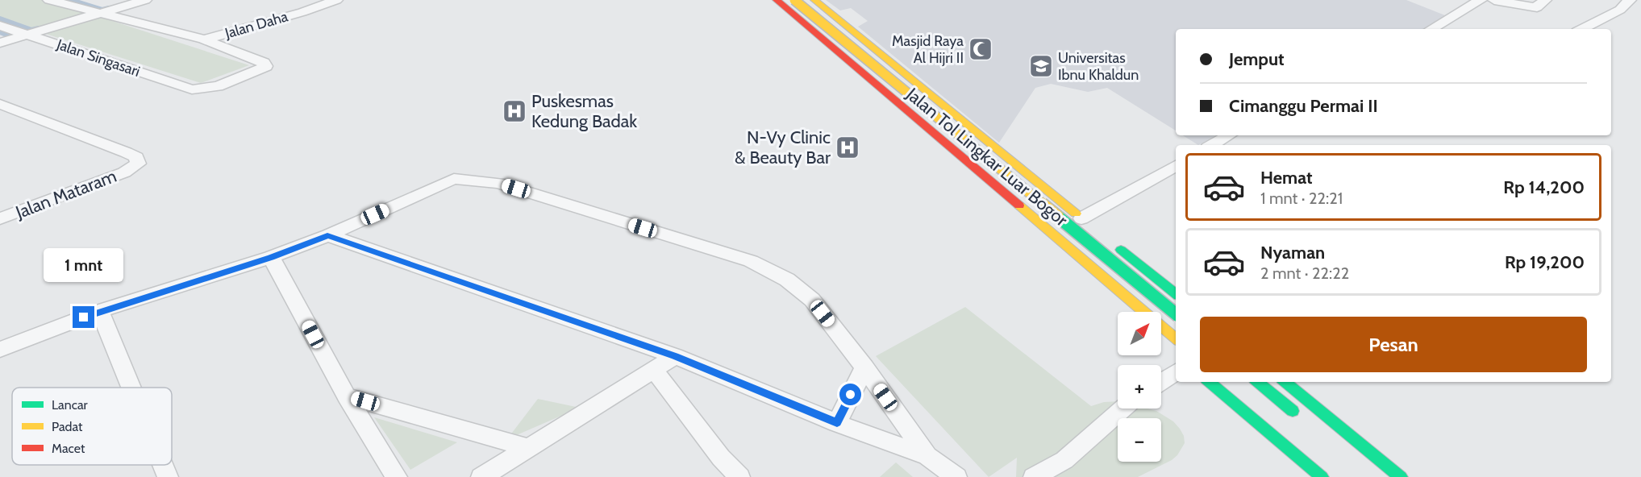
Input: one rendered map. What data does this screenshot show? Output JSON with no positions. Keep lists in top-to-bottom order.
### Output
{
  "streets": {
    "highway": ["Jalan Tol Lingkar Luar Bogor"],
    "street": ["Jalan Daha", "Jalan Singasari", "Jalan Mataram"]
  },
  "crossings": [
    ["Jalan Daha", "Jalan Singasari"]
  ],
  "places": {
    "mosque": ["Masjid Raya Al Hijri II"],
    "school or university": ["Universitas Ibnu Khaldun"],
    "hospital": ["Puskesmas Kedung Badak", "N-Vy Clinic & Beauty Bar"]
  },
  "legend": ["Lancar", "Padat", "Macet"],
  "north": "top right",
  "page": {
    "banner": ["Jemput", "Cimanggu Permai II"],
    "list": [
      {
        "name": "Hemat",
        "note": "1 mnt · 22:21",
        "value": "Rp 14,200"
      },
      {
        "name": "Nyaman",
        "note": "2 mnt · 22:22",
        "value": "Rp 19,200"
      }
    ],
    "bubble": "1 mnt",
    "buttons": "Pesan",
    "map_buttons": ["+", "−"]
  }
}
